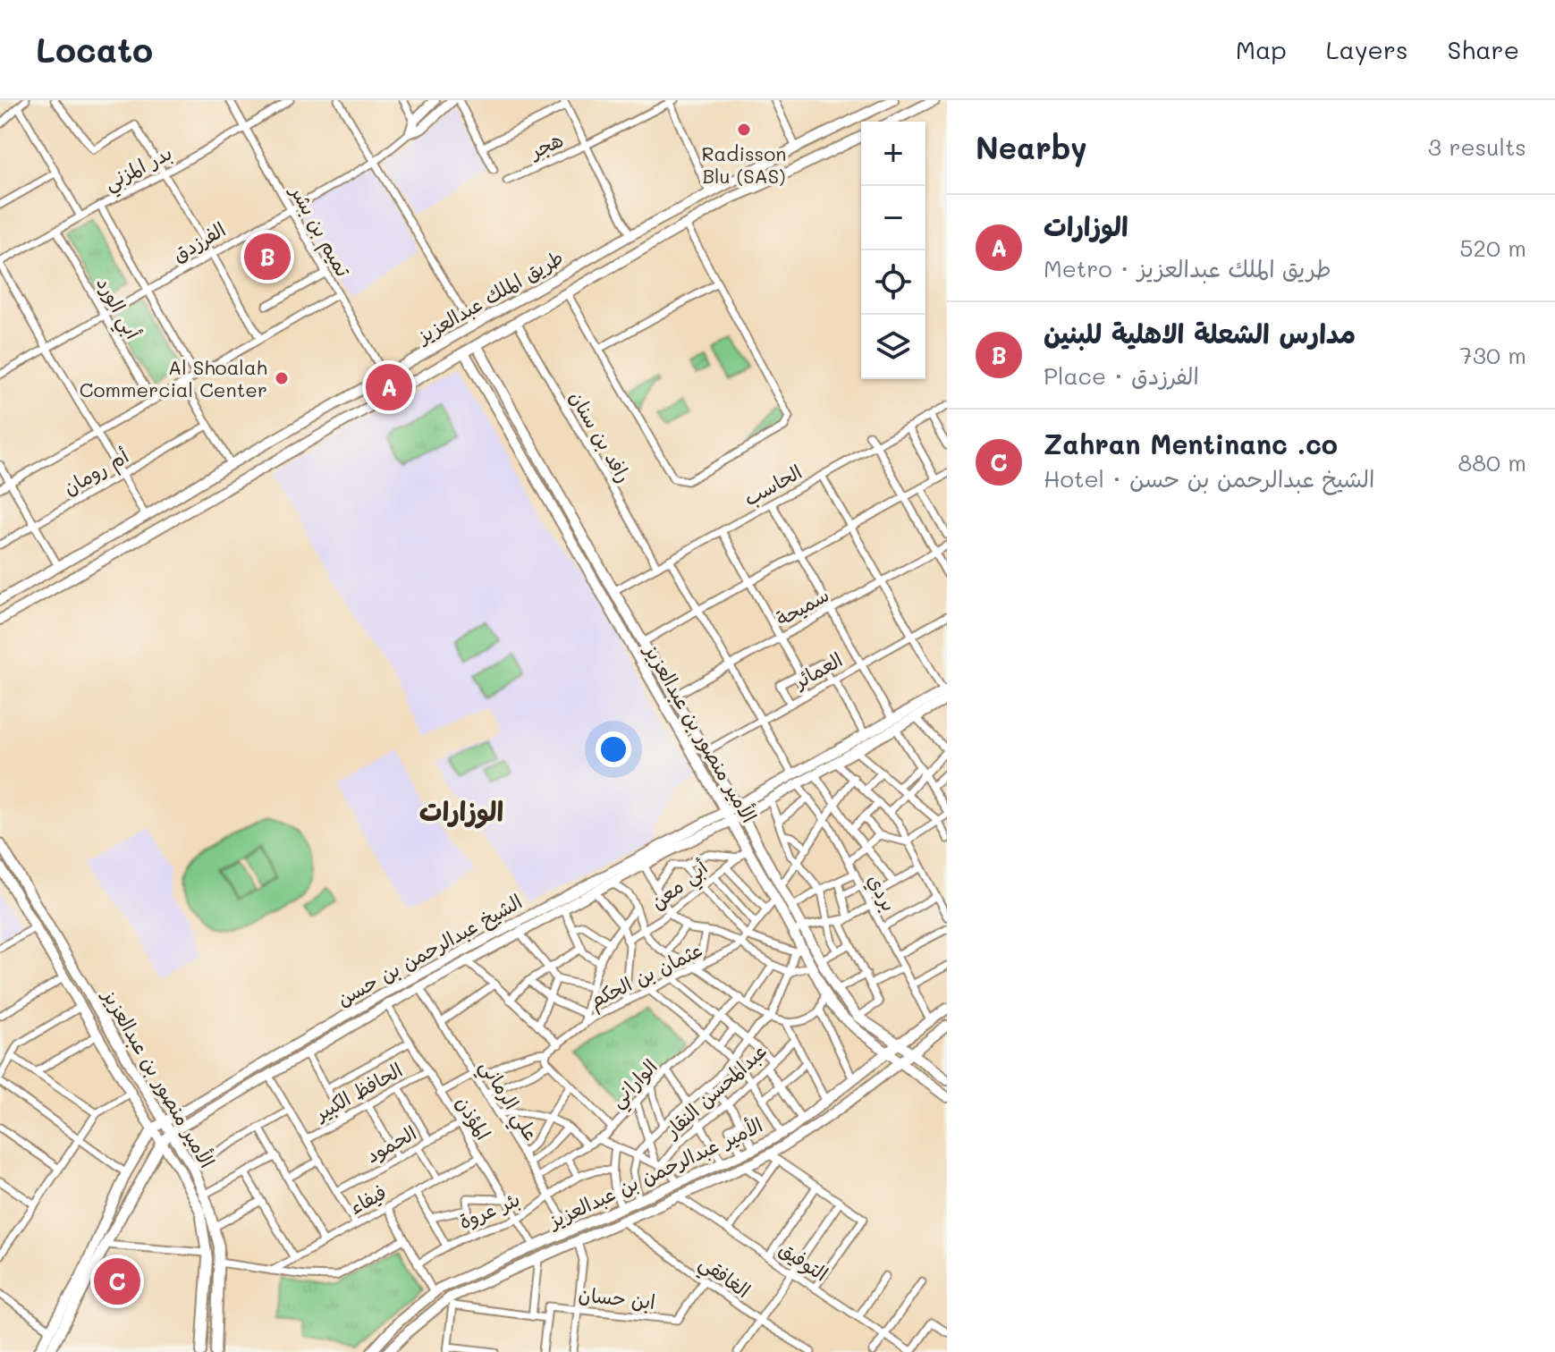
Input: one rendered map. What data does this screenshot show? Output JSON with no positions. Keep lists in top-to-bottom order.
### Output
{
  "streets": {
    "street": [
      "هجر",
      "بدر المزني",
      "تميم بن بشر",
      "الفرزدق",
      "طريق الملك عبدالعزيز",
      "أبي الورد",
      "رافد بن سنان",
      "أم رومان",
      "الحاسب",
      "سميحة",
      "العمائر",
      "الأمير منصور بن عبدالعزيز",
      "أبي معن",
      "بردي",
      "الشيخ عبدالرحمن بن حسن",
      "عثمان بن الحكم",
      "الواراني",
      "عبدالمحسن النقار",
      "الحافظ الكبير",
      "علي الرماني",
      "المؤذن",
      "الحمود",
      "الأمير عبدالرحمن بن عبدالعزيز",
      "فيفاء",
      "بئر عروة",
      "التوفيق",
      "الغافقي",
      "ابن حسان"
    ]
  },
  "crossings": [
    ["بدر المزني", "تميم بن بشر"],
    ["بدر المزني", "أبي الورد"],
    ["تميم بن بشر", "الفرزدق"],
    ["تميم بن بشر", "طريق الملك عبدالعزيز"],
    ["الفرزدق", "أبي الورد"],
    ["طريق الملك عبدالعزيز", "رافد بن سنان"],
    ["طريق الملك عبدالعزيز", "الأمير منصور بن عبدالعزيز"],
    ["رافد بن سنان", "الحاسب"],
    ["الحاسب", "الأمير منصور بن عبدالعزيز"],
    ["الحاسب", "بردي"],
    ["سميحة", "الأمير منصور بن عبدالعزيز"],
    ["سميحة", "بردي"],
    ["العمائر", "الأمير منصور بن عبدالعزيز"],
    ["العمائر", "بردي"],
    ["الأمير منصور بن عبدالعزيز", "أبي معن"],
    ["الأمير منصور بن عبدالعزيز", "الشيخ عبدالرحمن بن حسن"],
    ["الأمير منصور بن عبدالعزيز", "عثمان بن الحكم"],
    ["الأمير منصور بن عبدالعزيز", "الأمير عبدالرحمن بن عبدالعزيز"],
    ["بردي", "الشيخ عبدالرحمن بن حسن"],
    ["بردي", "الأمير عبدالرحمن بن عبدالعزيز"],
    ["الشيخ عبدالرحمن بن حسن", "علي الرماني"],
    ["الشيخ عبدالرحمن بن حسن", "المؤذن"],
    ["عثمان بن الحكم", "علي الرماني"],
    ["عثمان بن الحكم", "المؤذن"],
    ["الواراني", "علي الرماني"],
    ["الحافظ الكبير", "المؤذن"],
    ["علي الرماني", "الأمير عبدالرحمن بن عبدالعزيز"],
    ["علي الرماني", "بئر عروة"],
    ["المؤذن", "الحمود"],
    ["المؤذن", "الأمير عبدالرحمن بن عبدالعزيز"],
    ["المؤذن", "فيفاء"],
    ["المؤذن", "بئر عروة"],
    ["الأمير عبدالرحمن بن عبدالعزيز", "التوفيق"],
    ["الأمير عبدالرحمن بن عبدالعزيز", "الغافقي"],
    ["الغافقي", "ابن حسان"]
  ],
  "districts": ["الوزارات"],
  "places": ["Radisson Blu (SAS)", "Al Shoalah Commercial Center"],
  "page": {
    "header": "Locato",
    "nav": ["Map", "Layers", "Share"],
    "heading": ["Nearby", "3 results"],
    "map_buttons": ["+", "−"],
    "list": [
      {
        "mark": "A",
        "name": "الوزارات",
        "note": "Metro · طريق الملك عبدالعزيز",
        "value": "520 m"
      },
      {
        "mark": "B",
        "name": "مدارس الشعلة الاهلية للبنين",
        "note": "Place · الفرزدق",
        "value": "730 m"
      },
      {
        "mark": "C",
        "name": "Zahran Mentinanc .co",
        "note": "Hotel · الشيخ عبدالرحمن بن حسن",
        "value": "880 m"
      }
    ],
    "pins": ["B", "A", "C"]
  }
}
